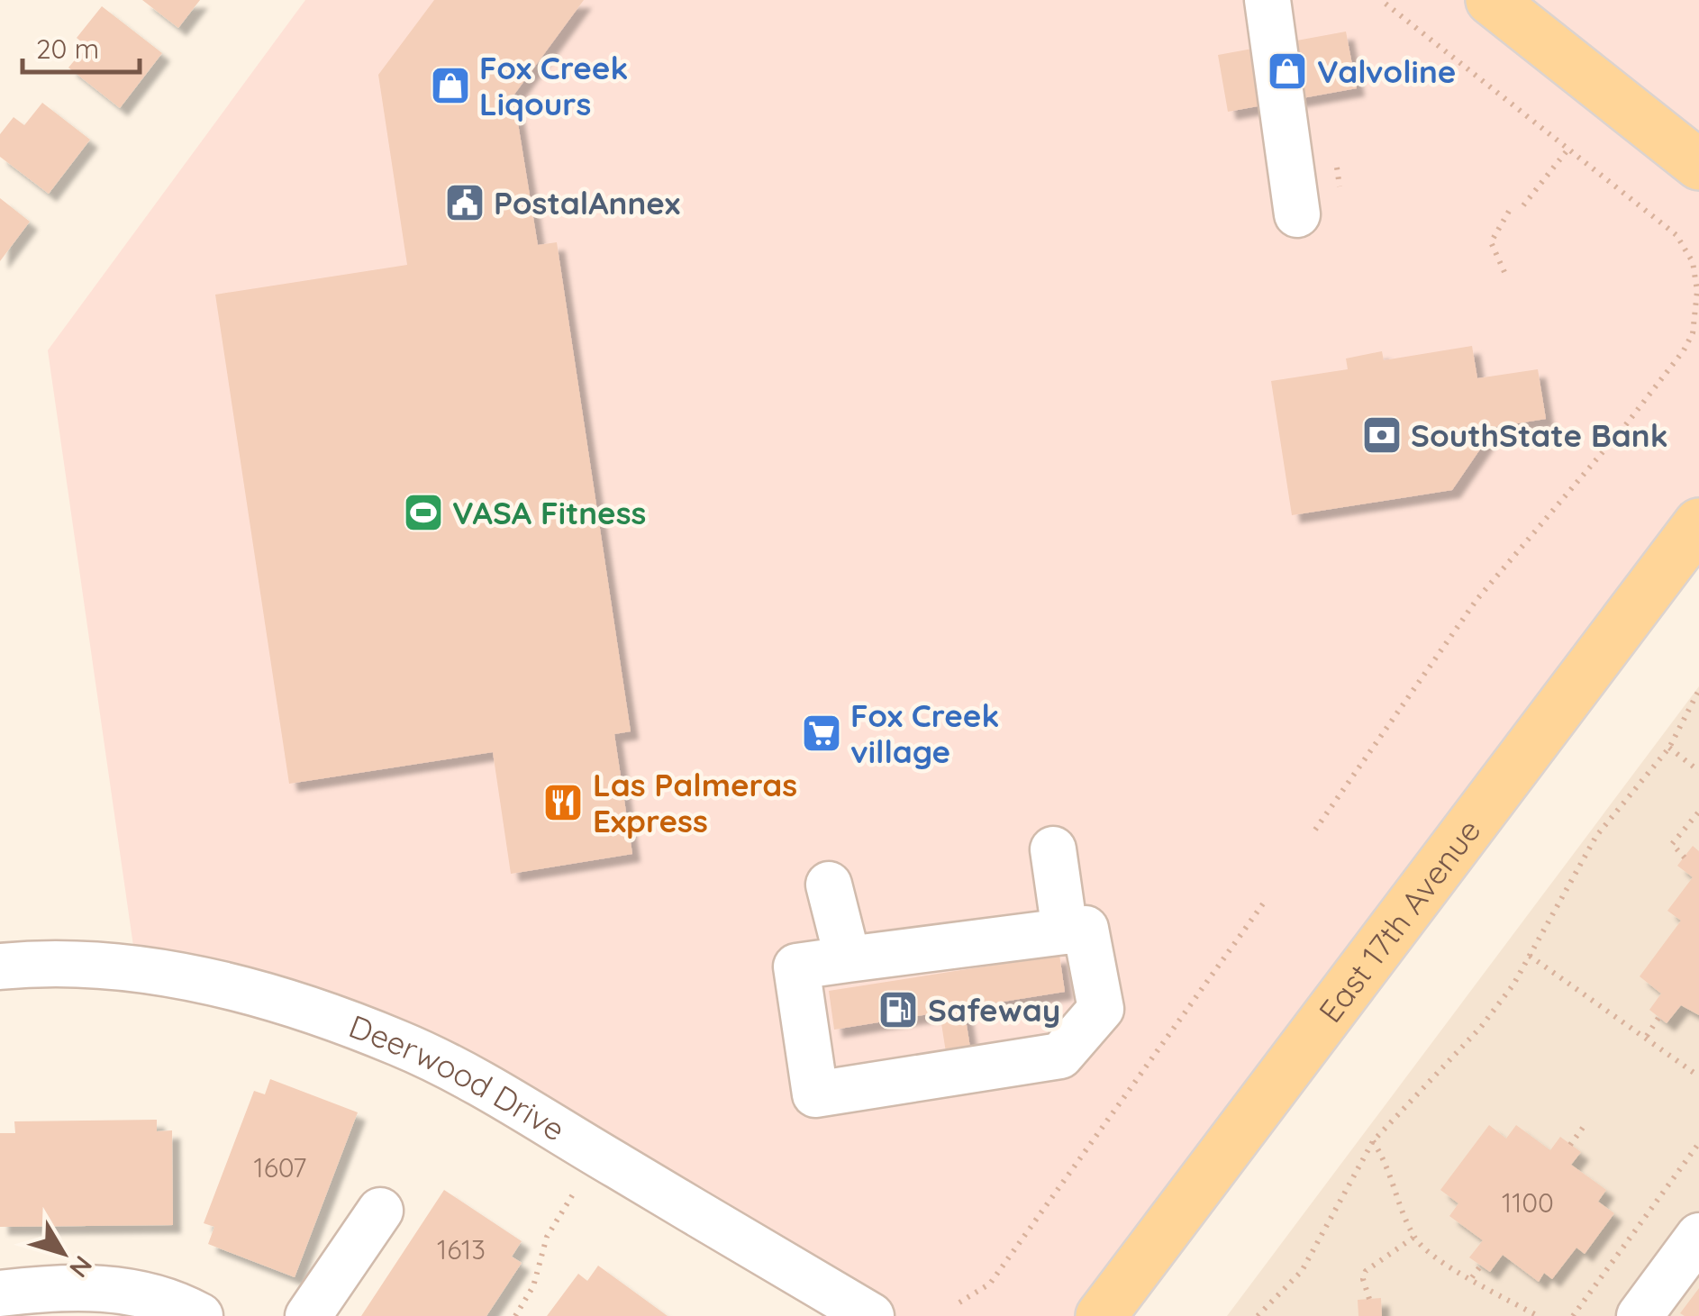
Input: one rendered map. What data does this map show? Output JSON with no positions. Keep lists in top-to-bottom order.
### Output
{
  "streets": {
    "main road": ["East 17th Avenue"],
    "street": ["Deerwood Drive"]
  },
  "places": {
    "shop": ["Valvoline", "Fox Creek Liqours"],
    "public building": ["PostalAnnex"],
    "bank": ["SouthState Bank"],
    "sports": ["VASA Fitness"],
    "supermarket": ["Fox Creek village"],
    "restaurant": ["Las Palmeras Express"],
    "fuel station": ["Safeway"]
  },
  "house_numbers": ["1607", "1100", "1613"],
  "scale_bar": "20 m",
  "north": "bottom right"
}
